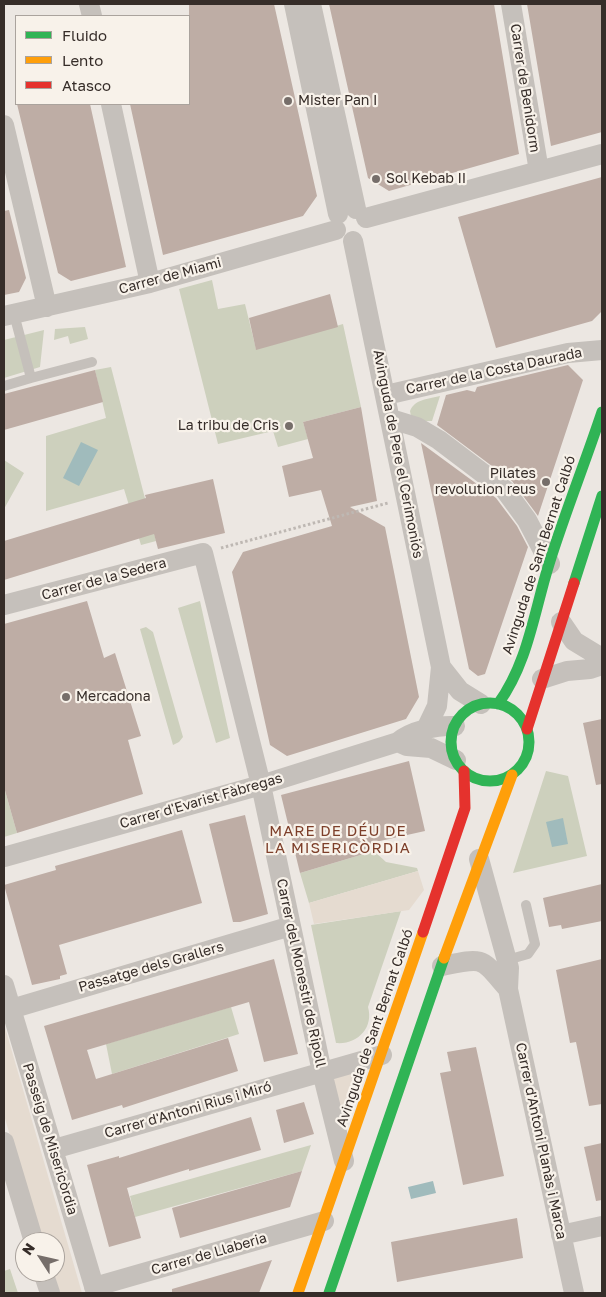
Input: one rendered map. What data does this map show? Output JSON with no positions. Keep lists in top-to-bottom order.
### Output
{
  "streets": {
    "main road": ["Avinguda de Sant Bernat Calbó"],
    "street": [
      "Carrer de Benidorm",
      "Carrer de Miami",
      "Carrer de la Costa Daurada",
      "Avinguda de Pere el Cerimoniós",
      "Carrer de la Sedera",
      "Carrer d'Evarist Fàbregas",
      "Passatge dels Grallers",
      "Carrer del Monestir de Ripoll",
      "Carrer d'Antoni Rius i Miró",
      "Passeig de Misericòrdia",
      "Carrer d'Antoni Planàs i Marca",
      "Carrer de Llaberia"
    ]
  },
  "crossings": [
    ["Carrer de Benidorm", "Carrer de Miami"],
    ["Carrer de Miami", "Avinguda de Pere el Cerimoniós"],
    ["Carrer de la Costa Daurada", "Avinguda de Pere el Cerimoniós"],
    ["Avinguda de Pere el Cerimoniós", "Avinguda de Sant Bernat Calbó"],
    ["Avinguda de Pere el Cerimoniós", "Carrer d'Evarist Fàbregas"],
    ["Avinguda de Sant Bernat Calbó", "Carrer d'Evarist Fàbregas"],
    ["Avinguda de Sant Bernat Calbó", "Carrer del Monestir de Ripoll"],
    ["Avinguda de Sant Bernat Calbó", "Carrer d'Antoni Rius i Miró"],
    ["Avinguda de Sant Bernat Calbó", "Carrer de Llaberia"],
    ["Carrer de la Sedera", "Carrer del Monestir de Ripoll"],
    ["Carrer d'Evarist Fàbregas", "Carrer del Monestir de Ripoll"],
    ["Passatge dels Grallers", "Carrer del Monestir de Ripoll"],
    ["Passatge dels Grallers", "Passeig de Misericòrdia"],
    ["Carrer del Monestir de Ripoll", "Carrer d'Antoni Rius i Miró"],
    ["Carrer d'Antoni Rius i Miró", "Passeig de Misericòrdia"],
    ["Passeig de Misericòrdia", "Carrer de Llaberia"]
  ],
  "districts": ["MARE DE DÉU DE LA MISERICÒRDIA"],
  "places": [
    "Mister Pan I",
    "Sol Kebab II",
    "La tribu de Cris",
    "Pilates revolution reus",
    "Mercadona"
  ],
  "legend": ["Fluido", "Lento", "Atasco"],
  "north": "top left"
}
